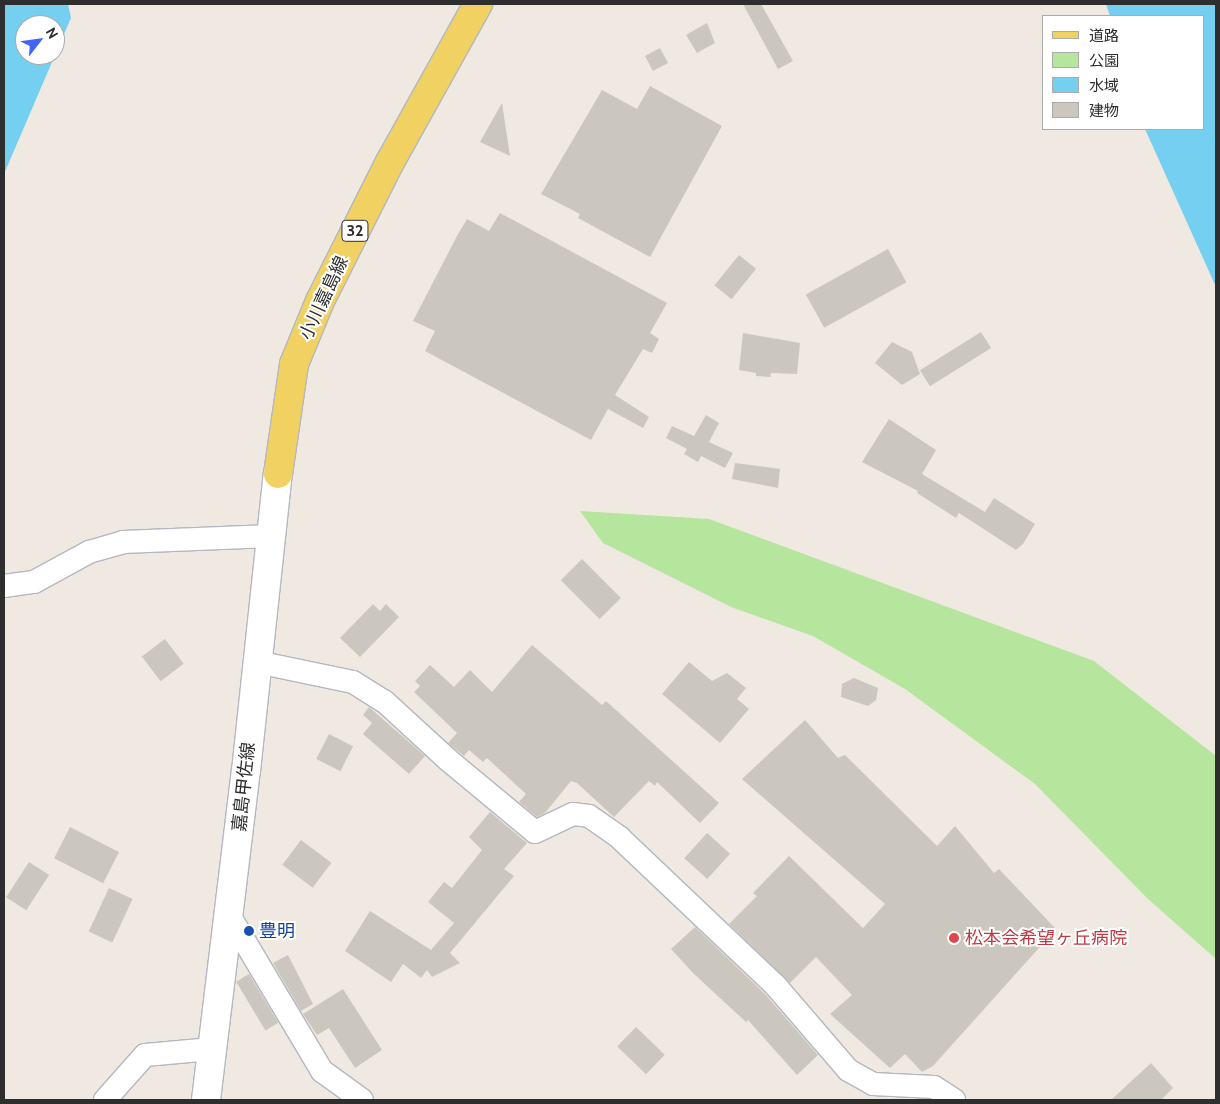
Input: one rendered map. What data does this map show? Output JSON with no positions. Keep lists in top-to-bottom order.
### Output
{
  "streets": {
    "main road": ["32", "小川嘉島線", "嘉島甲佐線"]
  },
  "crossings": [
    ["小川嘉島線", "嘉島甲佐線"]
  ],
  "places": ["豊明", "松本会希望ヶ丘病院"],
  "legend": [
    "道路",
    "公園",
    "水域",
    "建物"
  ],
  "north": "top right"
}
